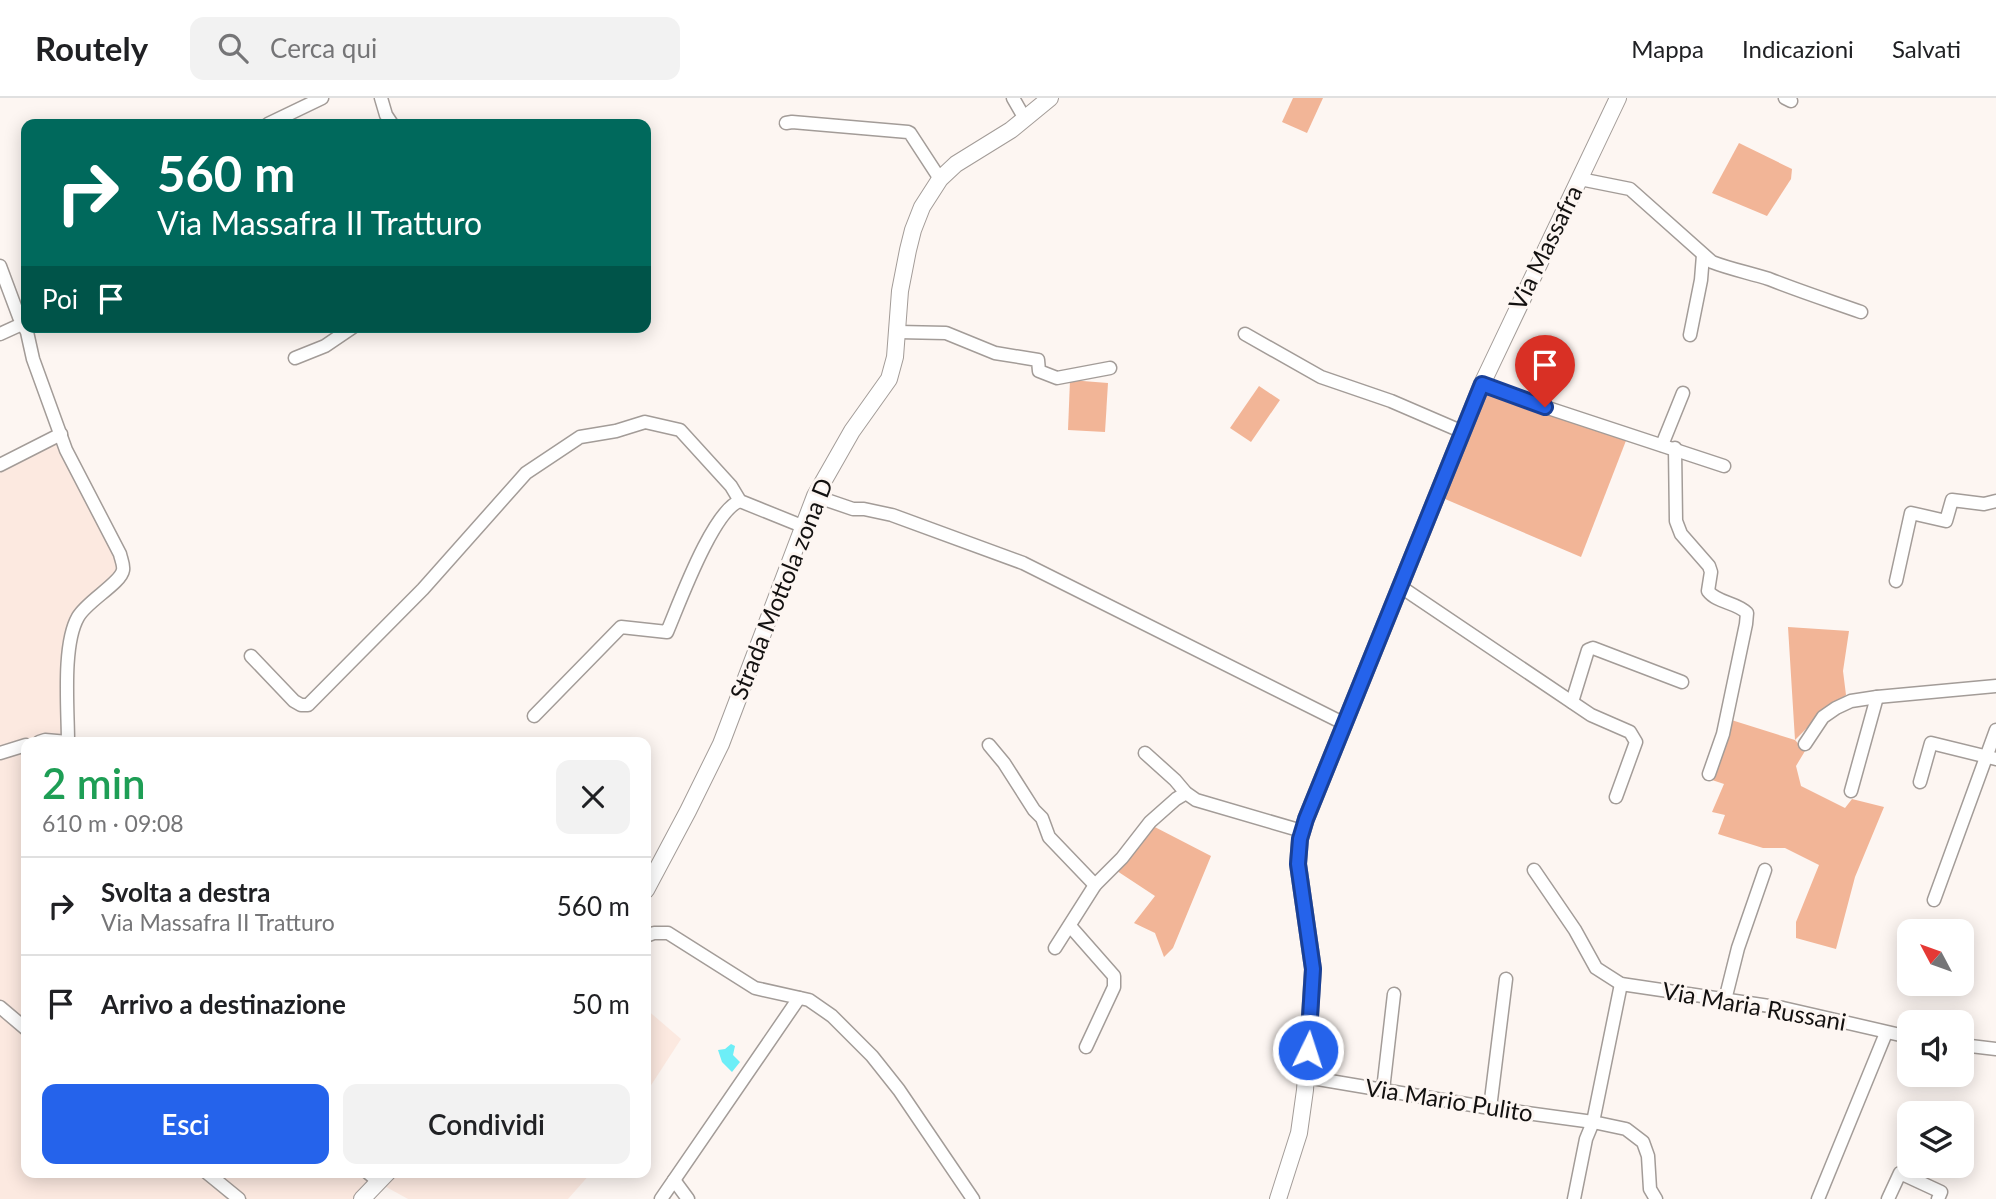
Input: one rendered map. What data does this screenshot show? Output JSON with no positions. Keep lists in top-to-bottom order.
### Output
{
  "streets": {
    "main road": ["Via Massafra", "Strada Mottola zona D"],
    "street": ["Via Maria Russani", "Via Mario Pulito"]
  },
  "crossings": [
    ["Via Massafra", "Via Mario Pulito"]
  ],
  "north": "top left",
  "page": {
    "header": "Routely",
    "search": "Cerca qui",
    "nav": ["Mappa", "Indicazioni", "Salvati"],
    "turn": ["560 m", "Via Massafra II Tratturo"],
    "then": "Poi",
    "heading": ["2 min", "610 m · 09:08"],
    "list": [
      {
        "name": "Svolta a destra",
        "note": "Via Massafra II Tratturo",
        "value": "560 m"
      },
      {
        "name": "Arrivo a destinazione",
        "value": "50 m"
      }
    ],
    "buttons": ["Esci", "Condividi"]
  }
}
